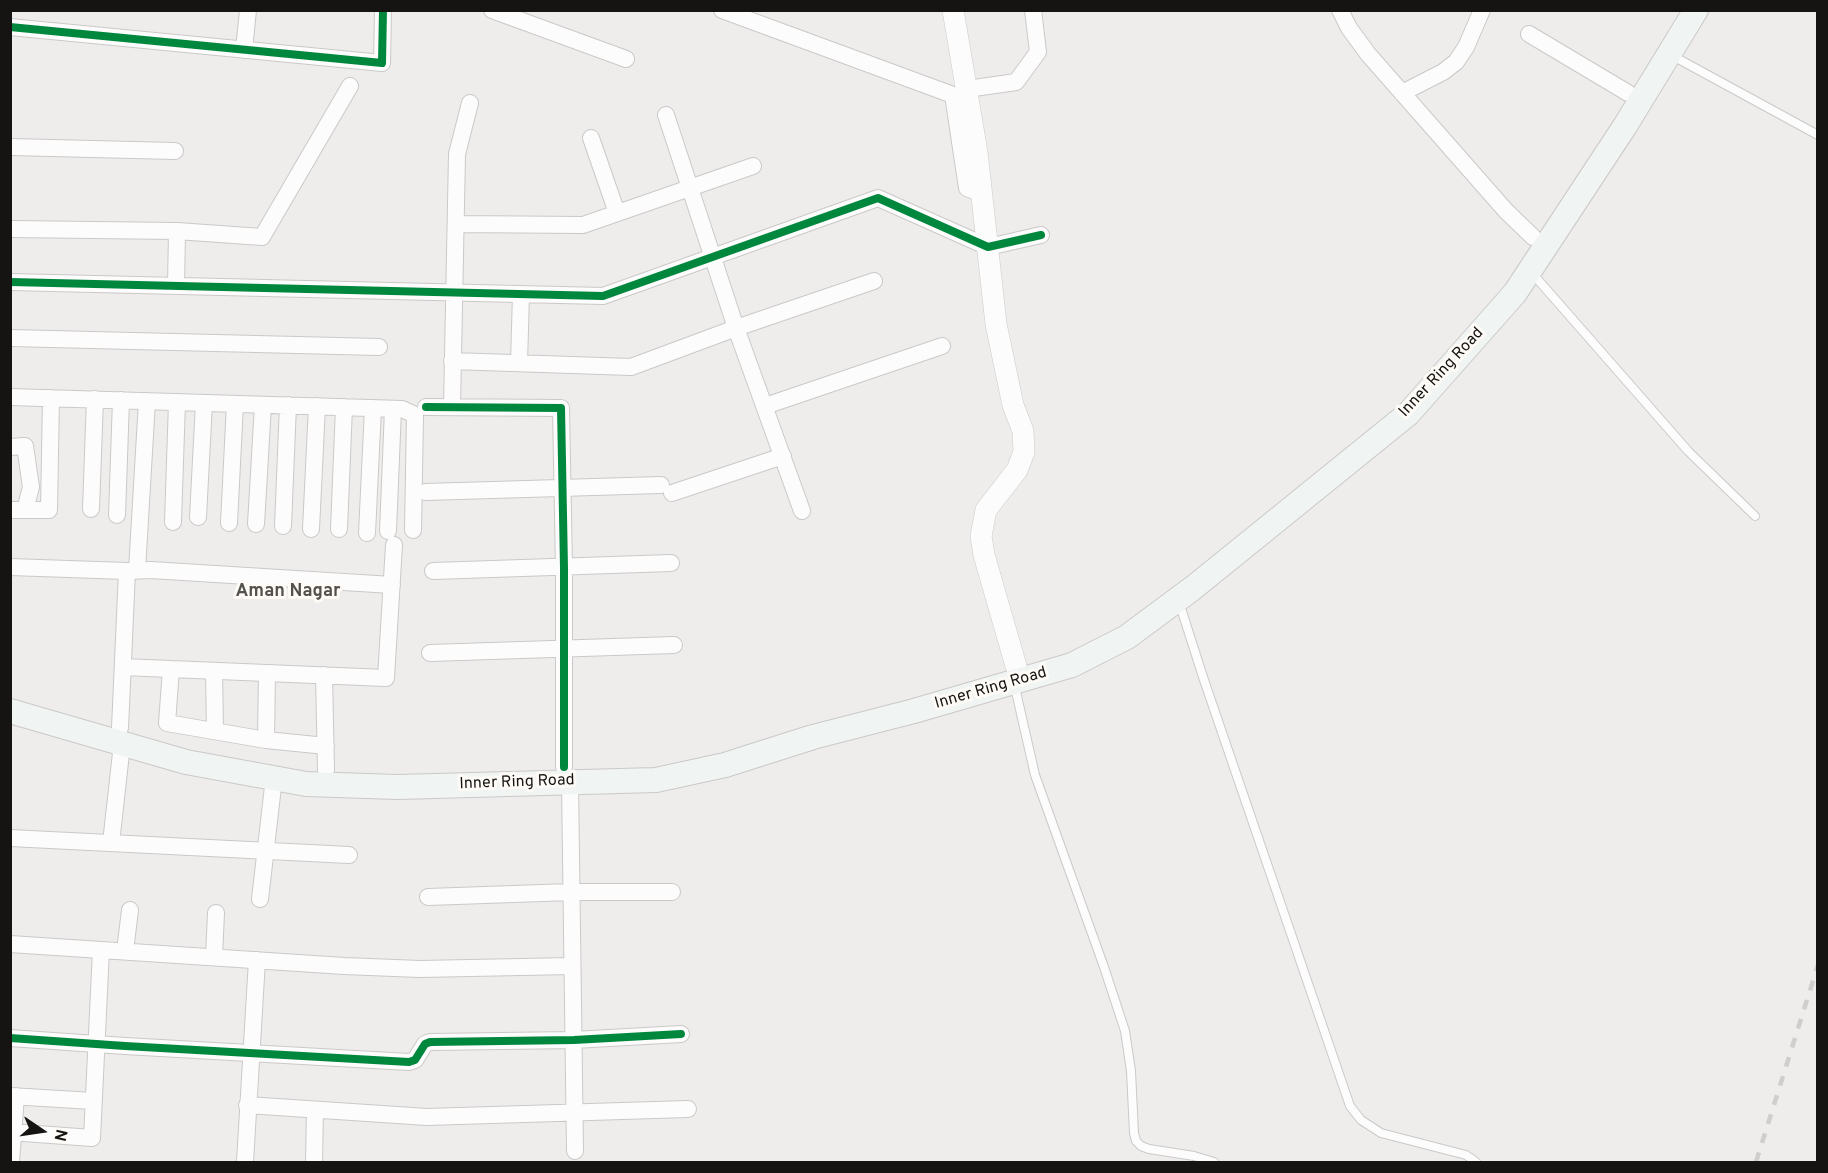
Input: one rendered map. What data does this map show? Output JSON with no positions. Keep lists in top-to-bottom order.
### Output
{
  "streets": {
    "main road": ["Inner Ring Road"]
  },
  "districts": ["Aman Nagar"],
  "north": "right"
}
